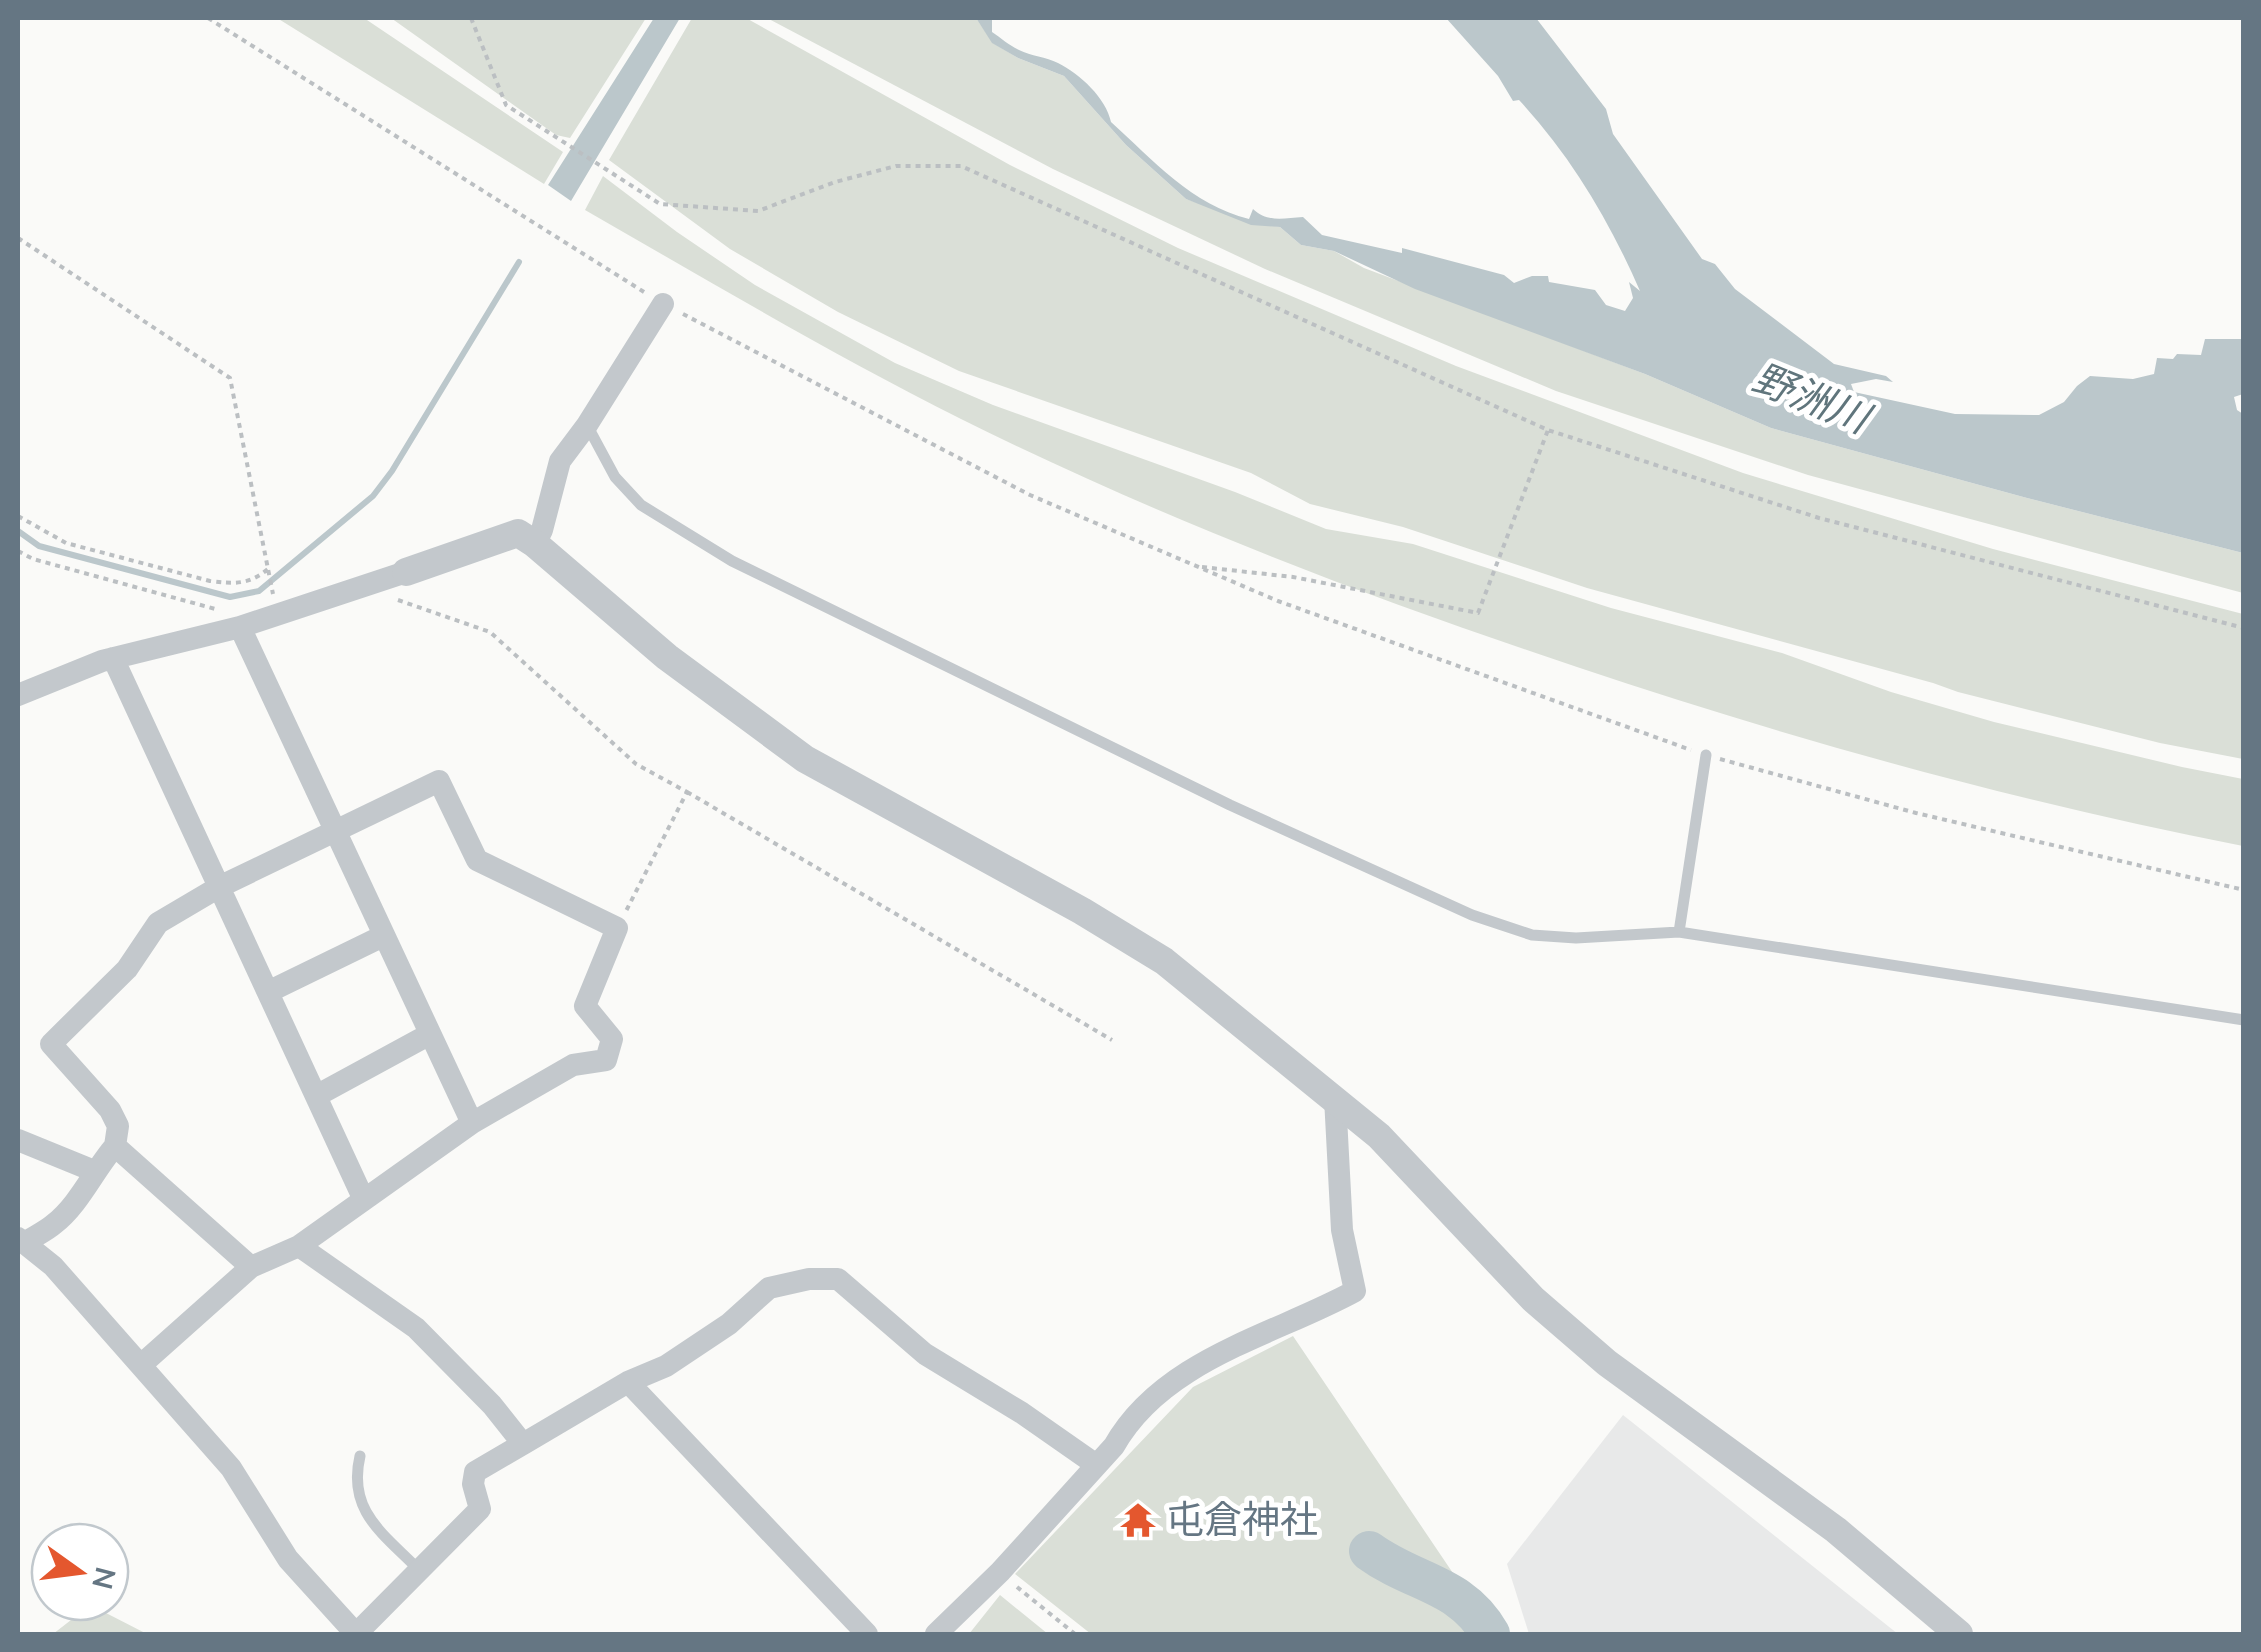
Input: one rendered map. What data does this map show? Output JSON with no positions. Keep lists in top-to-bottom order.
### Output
{
  "water": ["野洲川"],
  "places": {
    "temple": ["屯倉神社"]
  },
  "north": "right"
}
